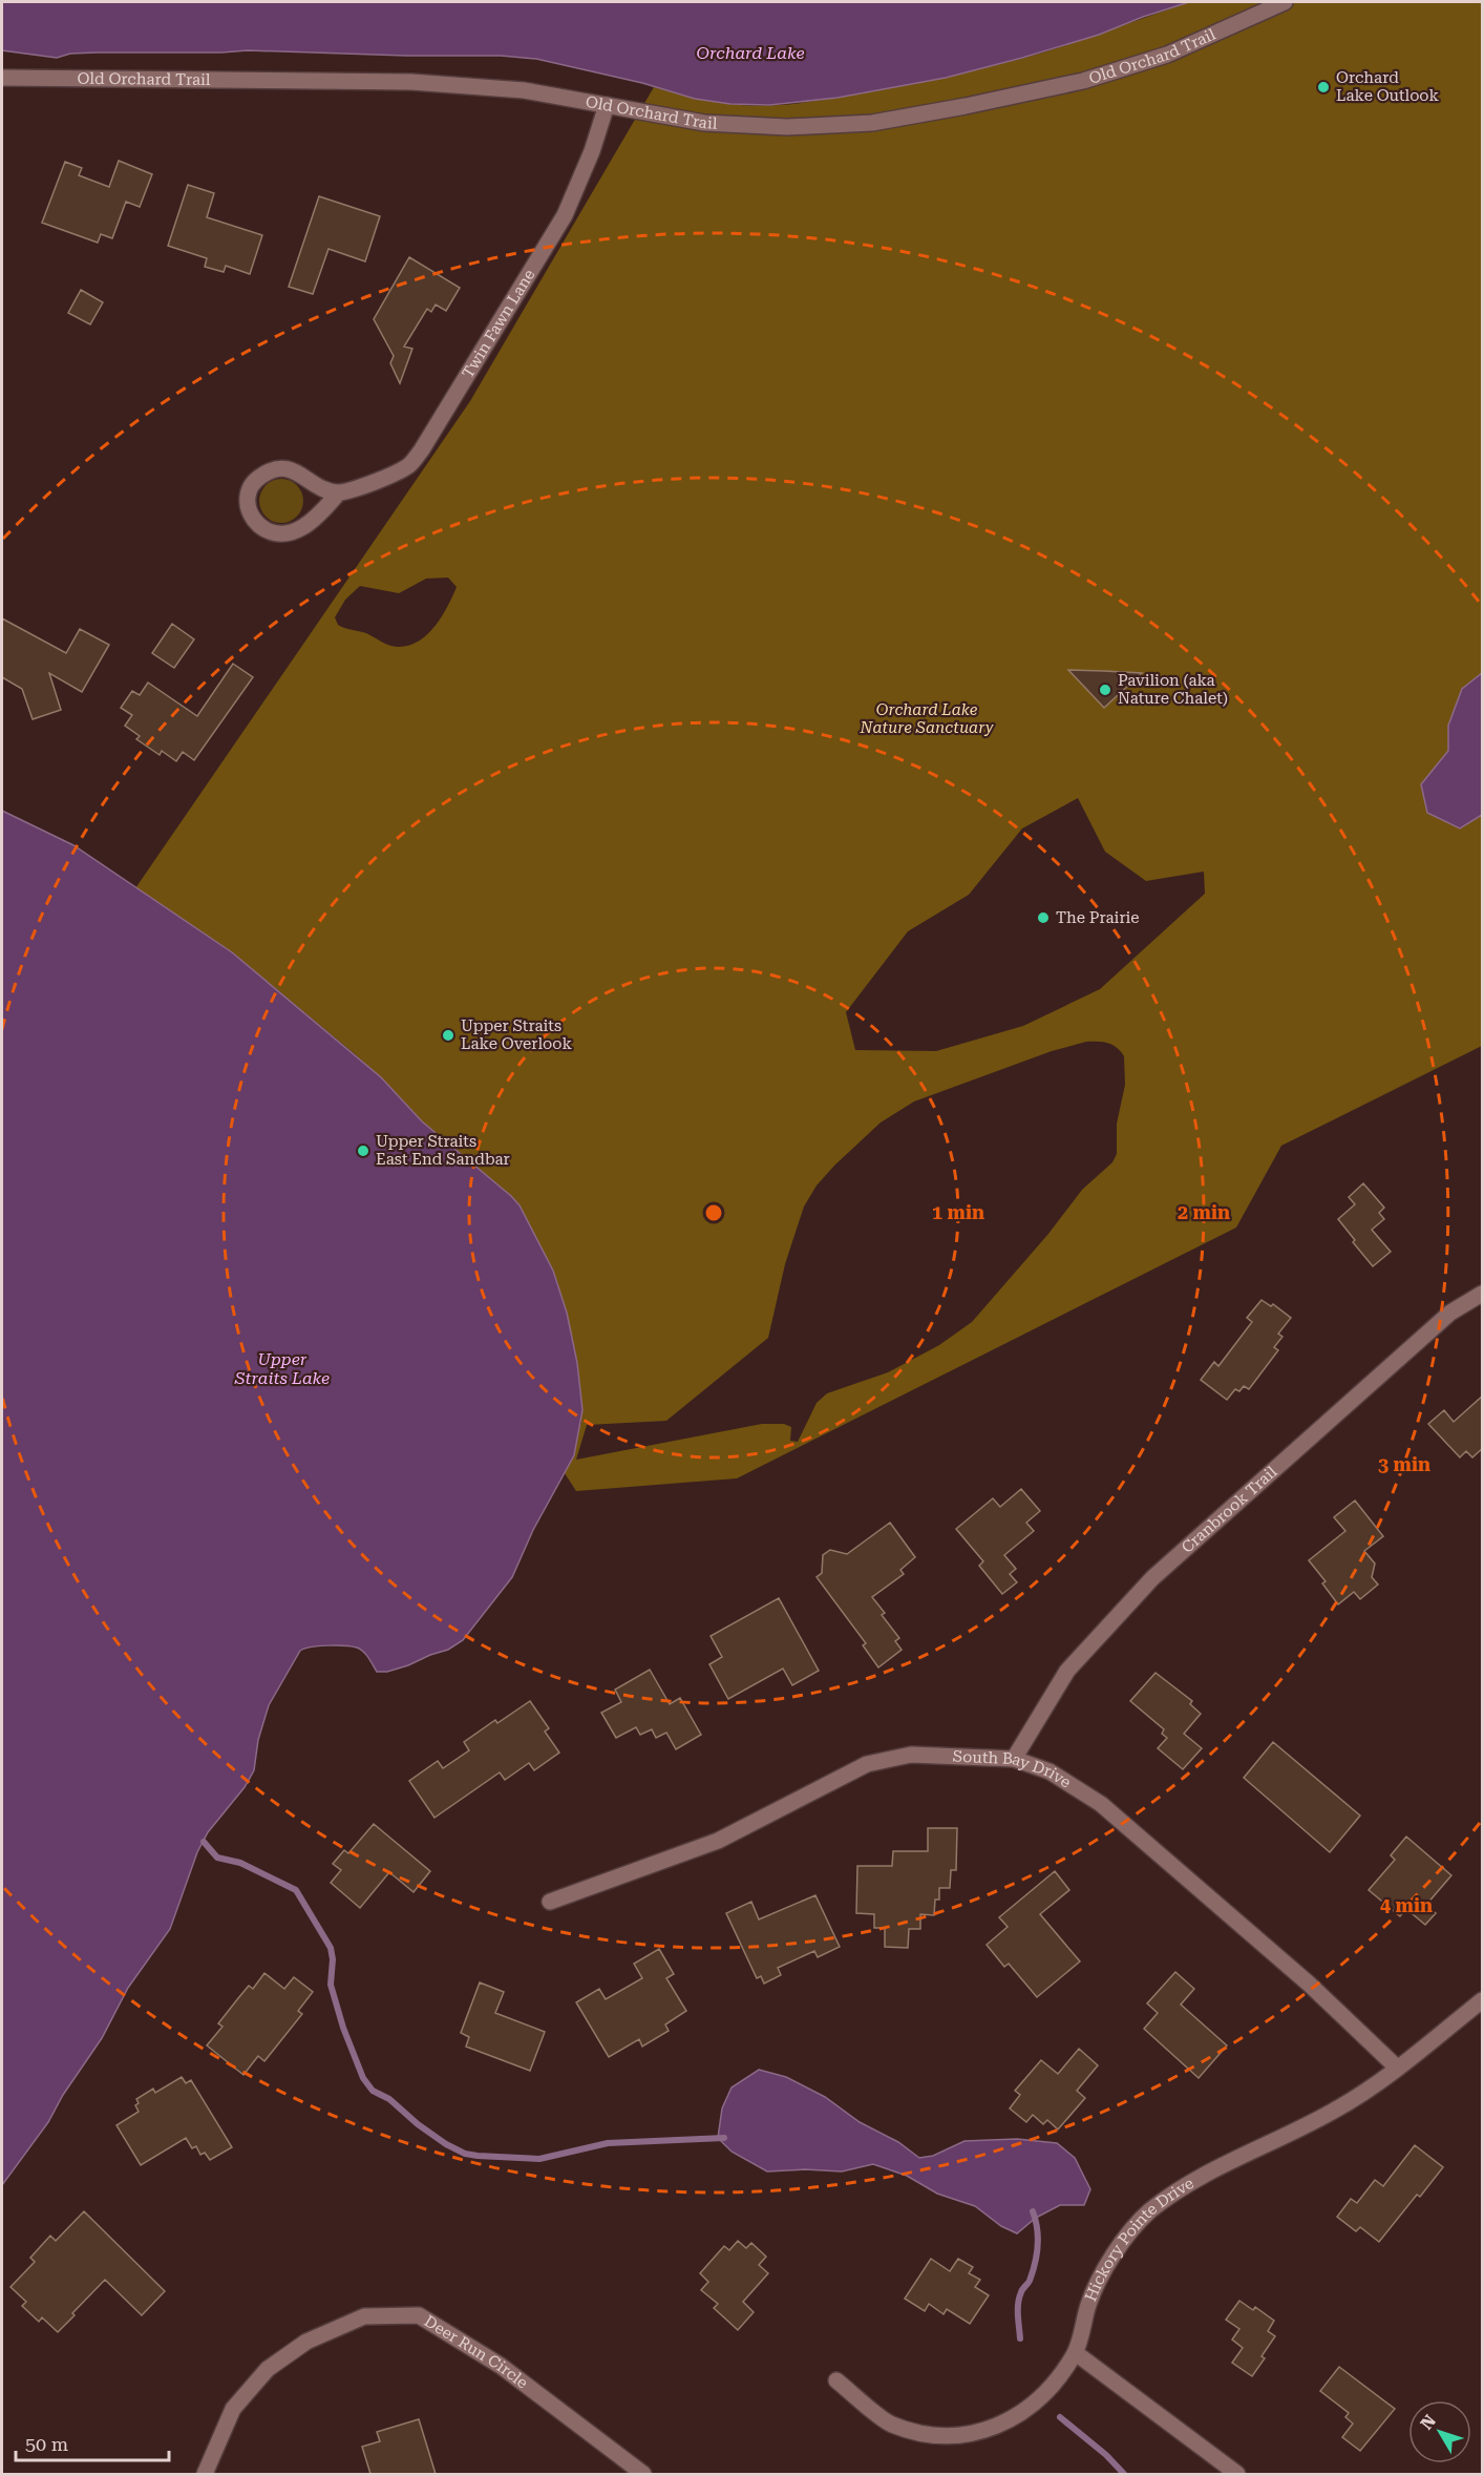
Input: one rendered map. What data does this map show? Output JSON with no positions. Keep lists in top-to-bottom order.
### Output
{
  "streets": {
    "street": [
      "Old Orchard Trail",
      "Twin Fawn Lane",
      "Cranbrook Trail",
      "South Bay Drive",
      "Hickory Pointe Drive",
      "Deer Run Circle"
    ]
  },
  "crossings": [
    ["Old Orchard Trail", "Twin Fawn Lane"],
    ["Cranbrook Trail", "South Bay Drive"],
    ["South Bay Drive", "Hickory Pointe Drive"]
  ],
  "water": ["Orchard Lake", "Upper Straits Lake"],
  "parks": ["Orchard Lake Nature Sanctuary"],
  "places": [
    "Orchard Lake Outlook",
    "Pavilion (aka Nature Chalet)",
    "The Prairie",
    "Upper Straits Lake Overlook",
    "Upper Straits East End Sandbar"
  ],
  "scale_bar": "50 m",
  "north": "top left",
  "rings": [
    "1 min",
    "2 min",
    "3 min",
    "4 min"
  ]
}
